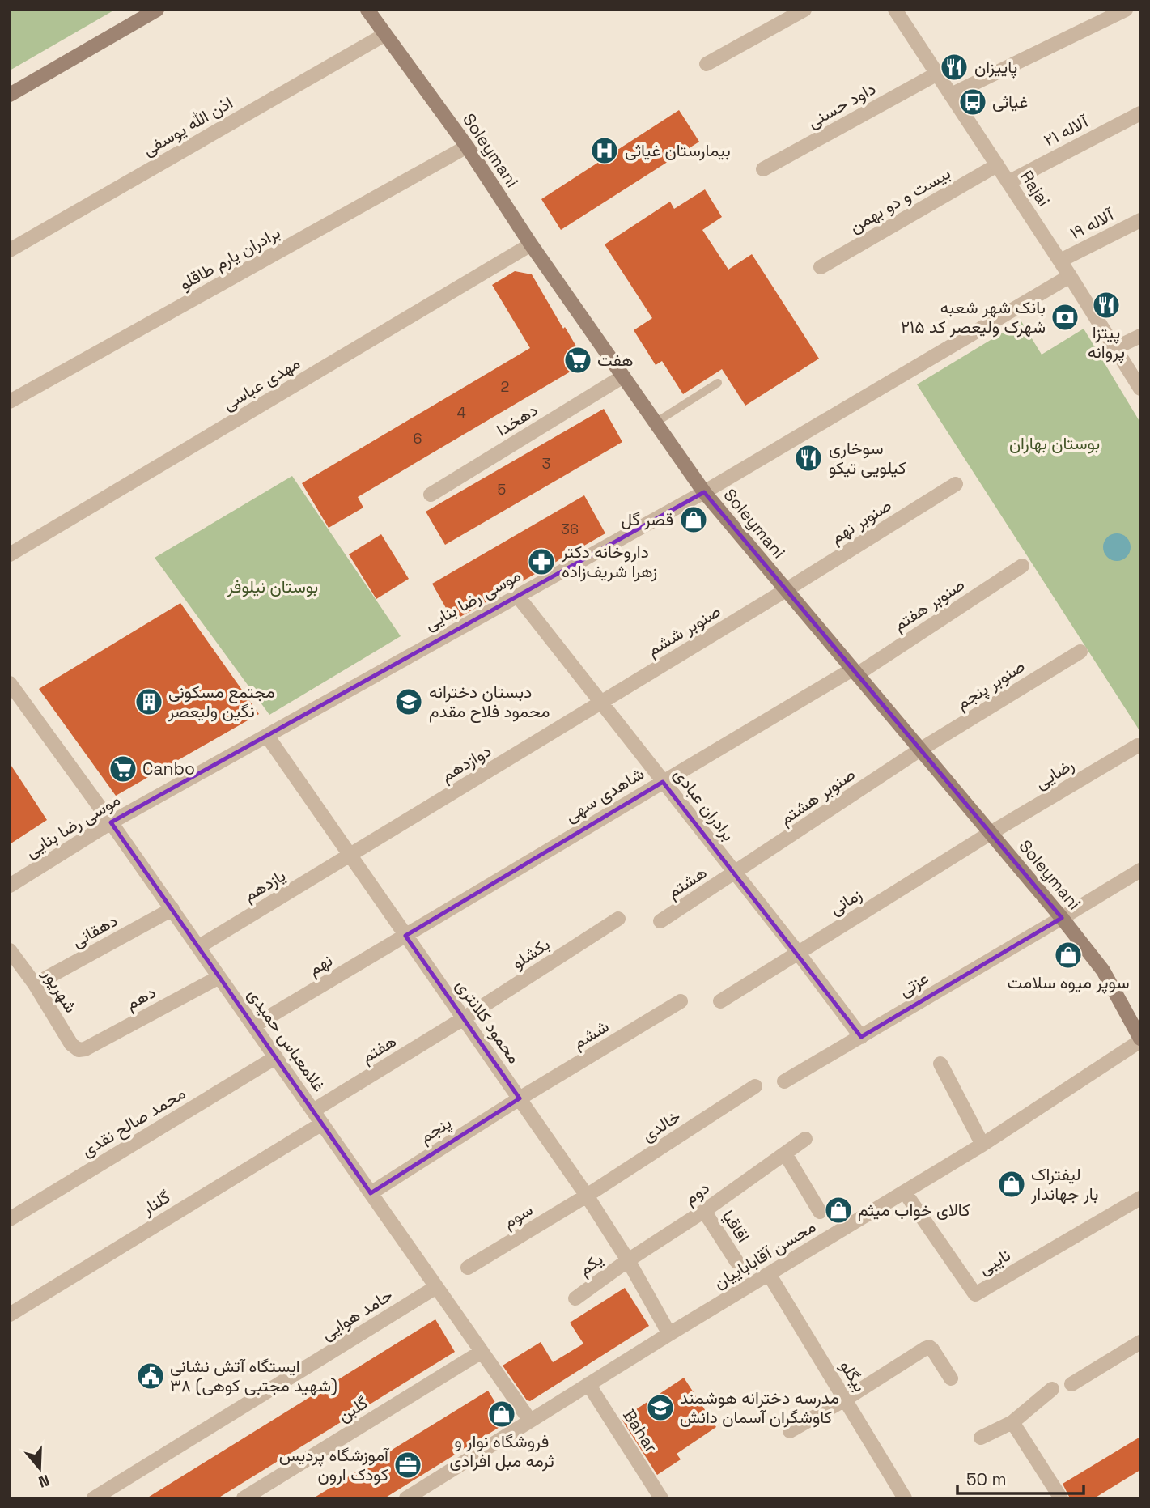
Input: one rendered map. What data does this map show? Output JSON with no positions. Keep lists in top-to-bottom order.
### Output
{
  "streets": {
    "main road": ["Soleymani"],
    "street": [
      "داود حسنی",
      "اذن الله یوسفی",
      "آلاله ۲۱",
      "Rajai",
      "بیست و دو بهمن",
      "آلاله ۱۹",
      "برادران یارم طاقلو",
      "مهدی عباسی",
      "دهخدا",
      "صنوبر نهم",
      "موسی رضا بنایی",
      "صنوبر هفتم",
      "صنوبر ششم",
      "صنوبر پنجم",
      "دوازدهم",
      "رضایی",
      "شاهدی سهی",
      "صنوبر هشتم",
      "برادران عبادی",
      "هشتم",
      "یازدهم",
      "زمانی",
      "دهقانی",
      "بکشلو",
      "نهم",
      "عزتی",
      "شهریور",
      "دهم",
      "محمود کلانتری",
      "ششم",
      "غلامعباس حمیدی",
      "هفتم",
      "محمد صالح نقدی",
      "خالدی",
      "پنجم",
      "دوم",
      "گلنار",
      "سوم",
      "اقاقیا",
      "محسن آقاباباییان",
      "نایبی",
      "یکم",
      "حامد هوایی",
      "بیگلو",
      "گلبن",
      "Bahar"
    ]
  },
  "crossings": [
    ["داود حسنی", "Rajai"],
    ["اذن الله یوسفی", "Soleymani"],
    ["آلاله ۲۱", "Rajai"],
    ["Soleymani", "برادران یارم طاقلو"],
    ["Soleymani", "مهدی عباسی"],
    ["Soleymani", "دهخدا"],
    ["Soleymani", "صنوبر نهم"],
    ["Soleymani", "موسی رضا بنایی"],
    ["Soleymani", "صنوبر هفتم"],
    ["Soleymani", "صنوبر ششم"],
    ["Soleymani", "صنوبر پنجم"],
    ["Soleymani", "رضایی"],
    ["Soleymani", "شاهدی سهی"],
    ["Soleymani", "صنوبر هشتم"],
    ["Soleymani", "زمانی"],
    ["Soleymani", "عزتی"],
    ["Soleymani", "محسن آقاباباییان"],
    ["Rajai", "بیست و دو بهمن"],
    ["Rajai", "آلاله ۱۹"],
    ["Rajai", "موسی رضا بنایی"],
    ["صنوبر نهم", "صنوبر ششم"],
    ["موسی رضا بنایی", "برادران عبادی"],
    ["موسی رضا بنایی", "محمود کلانتری"],
    ["موسی رضا بنایی", "غلامعباس حمیدی"],
    ["صنوبر هفتم", "شاهدی سهی"],
    ["صنوبر ششم", "دوازدهم"],
    ["صنوبر ششم", "برادران عبادی"],
    ["صنوبر پنجم", "صنوبر هشتم"],
    ["دوازدهم", "برادران عبادی"],
    ["دوازدهم", "یازدهم"],
    ["دوازدهم", "محمود کلانتری"],
    ["رضایی", "زمانی"],
    ["شاهدی سهی", "برادران عبادی"],
    ["شاهدی سهی", "نهم"],
    ["شاهدی سهی", "محمود کلانتری"],
    ["صنوبر هشتم", "برادران عبادی"],
    ["صنوبر هشتم", "هشتم"],
    ["برادران عبادی", "هشتم"],
    ["برادران عبادی", "زمانی"],
    ["برادران عبادی", "عزتی"],
    ["یازدهم", "محمود کلانتری"],
    ["یازدهم", "غلامعباس حمیدی"],
    ["دهقانی", "شهریور"],
    ["دهقانی", "غلامعباس حمیدی"],
    ["بکشلو", "محمود کلانتری"],
    ["بکشلو", "هفتم"],
    ["نهم", "محمود کلانتری"],
    ["نهم", "غلامعباس حمیدی"],
    ["شهریور", "دهم"],
    ["دهم", "غلامعباس حمیدی"],
    ["محمود کلانتری", "ششم"],
    ["محمود کلانتری", "هفتم"],
    ["محمود کلانتری", "خالدی"],
    ["محمود کلانتری", "پنجم"],
    ["محمود کلانتری", "دوم"],
    ["محمود کلانتری", "سوم"],
    ["محمود کلانتری", "محسن آقاباباییان"],
    ["محمود کلانتری", "یکم"],
    ["ششم", "پنجم"],
    ["غلامعباس حمیدی", "هفتم"],
    ["غلامعباس حمیدی", "محمد صالح نقدی"],
    ["غلامعباس حمیدی", "پنجم"],
    ["غلامعباس حمیدی", "گلنار"],
    ["غلامعباس حمیدی", "محسن آقاباباییان"],
    ["غلامعباس حمیدی", "حامد هوایی"],
    ["غلامعباس حمیدی", "گلبن"],
    ["خالدی", "سوم"],
    ["دوم", "اقاقیا"],
    ["دوم", "یکم"],
    ["محسن آقاباباییان", "نایبی"],
    ["محسن آقاباباییان", "بیگلو"],
    ["محسن آقاباباییان", "Bahar"]
  ],
  "parks": ["بوستان بهاران", "بوستان نیلوفر"],
  "places": {
    "restaurant": ["پاییزان", "پیتزا پروانه", "سوخاری کیلویی تیکو"],
    "bus stop": ["غیاثی"],
    "hospital": ["بیمارستان غیاثی"],
    "bank": ["بانک شهر شعبه شهرک ولیعصر کد ۲۱۵"],
    "supermarket": ["هفت", "Canbo"],
    "shop": [
      "قصر گل",
      "سوپر میوه سلامت",
      "لیفتراک بار جهاندار",
      "کالای خواب میثم",
      "فروشگاه نوار و ثرمه مبل افرادی"
    ],
    "pharmacy": ["داروخانه دکتر زهرا شریف‌زاده"],
    "building": ["مجتمع مسکونی نگین ولیعصر"],
    "school or university": ["دبستان دخترانه محمود فلاح مقدم", "مدرسه دخترانه هوشمند کاوشگران آسمان دانش"],
    "public building": ["ایستگاه آتش نشانی ۳۸ (شهید مجتبی کوهی)"],
    "office": ["آموزشگاه پردیس کودک ارون"]
  },
  "house_numbers": [
    "2",
    "4",
    "6",
    "3",
    "5",
    "36"
  ],
  "scale_bar": "50 m",
  "north": "bottom"
}
